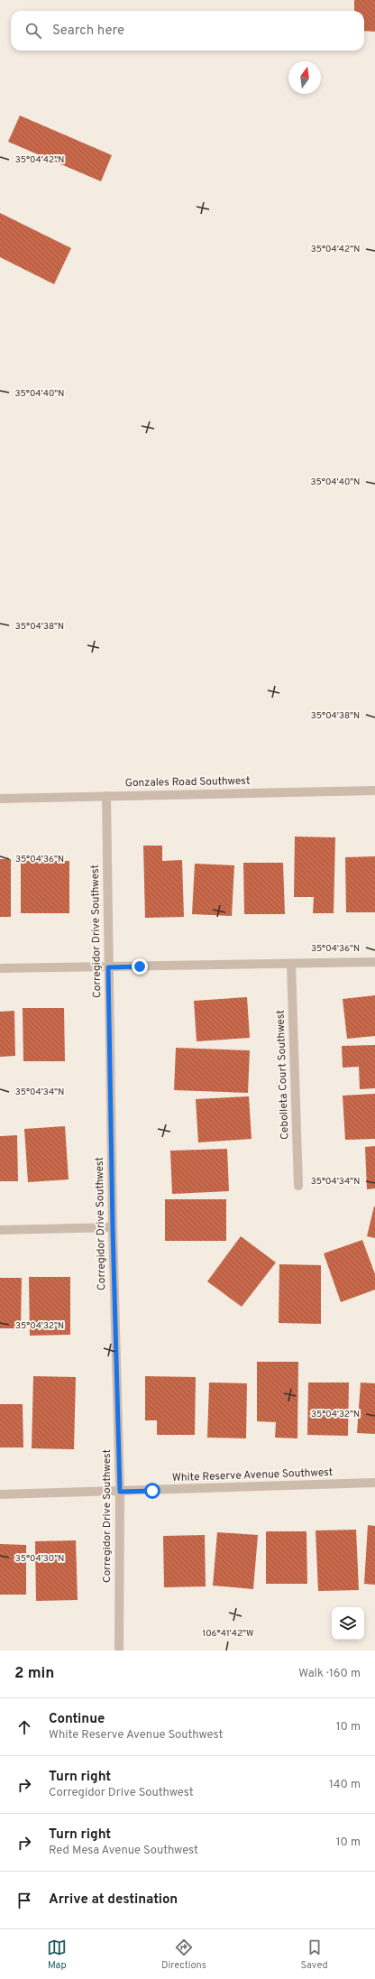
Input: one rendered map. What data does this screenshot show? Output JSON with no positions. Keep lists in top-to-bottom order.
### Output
{
  "streets": {
    "street": [
      "Gonzales Road Southwest",
      "Corregidor Drive Southwest",
      "Cebolleta Court Southwest",
      "White Reserve Avenue Southwest"
    ]
  },
  "crossings": [
    ["Gonzales Road Southwest", "Corregidor Drive Southwest"],
    ["Corregidor Drive Southwest", "White Reserve Avenue Southwest"]
  ],
  "north": "top",
  "page": {
    "search": "Search here",
    "heading": ["2 min", "Walk · 160 m"],
    "list": [
      ["Continue", "White Reserve Avenue Southwest", "10 m"],
      ["Turn right", "Corregidor Drive Southwest", "140 m"],
      ["Turn right", "Red Mesa Avenue Southwest", "10 m"],
      "Arrive at destination"
    ],
    "nav": ["Map", "Directions", "Saved"]
  },
  "coordinates": [
    "35°04'42\"N",
    "35°04'40\"N",
    "35°04'38\"N",
    "35°04'36\"N",
    "35°04'34\"N",
    "35°04'32\"N",
    "35°04'30\"N",
    "106°41'42\"W"
  ]
}
